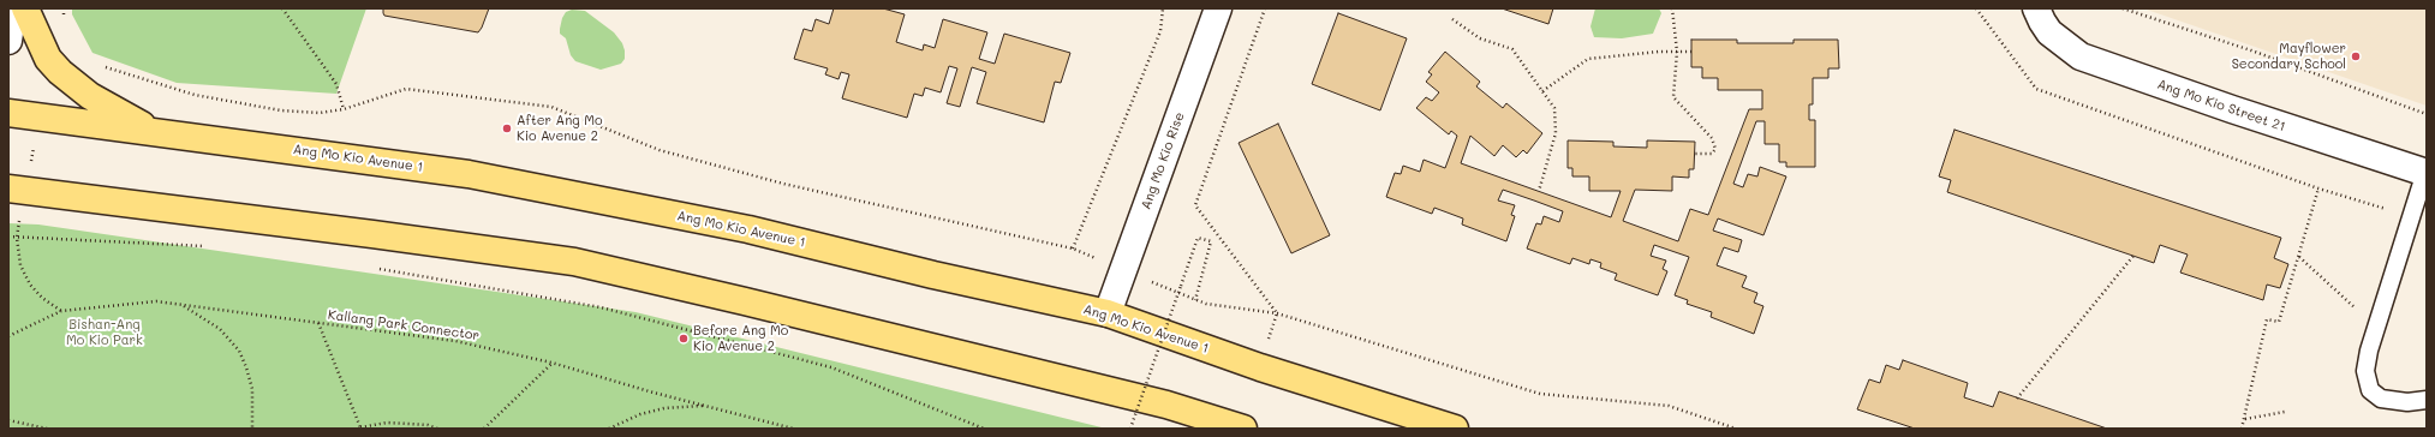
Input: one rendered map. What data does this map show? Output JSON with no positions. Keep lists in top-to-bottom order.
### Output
{
  "streets": {
    "main road": ["Ang Mo Kio Avenue 1"],
    "street": ["Ang Mo Kio Street 21", "Ang Mo Kio Rise"],
    "path": ["Kallang Park Connector"]
  },
  "crossings": [
    ["Ang Mo Kio Avenue 1", "Ang Mo Kio Rise"]
  ],
  "parks": ["Bishan-Ang Mo Kio Park"],
  "places": ["Mayflower Secondary School", "After Ang Mo Kio Avenue 2", "Before Ang Mo Kio Avenue 2"]
}
